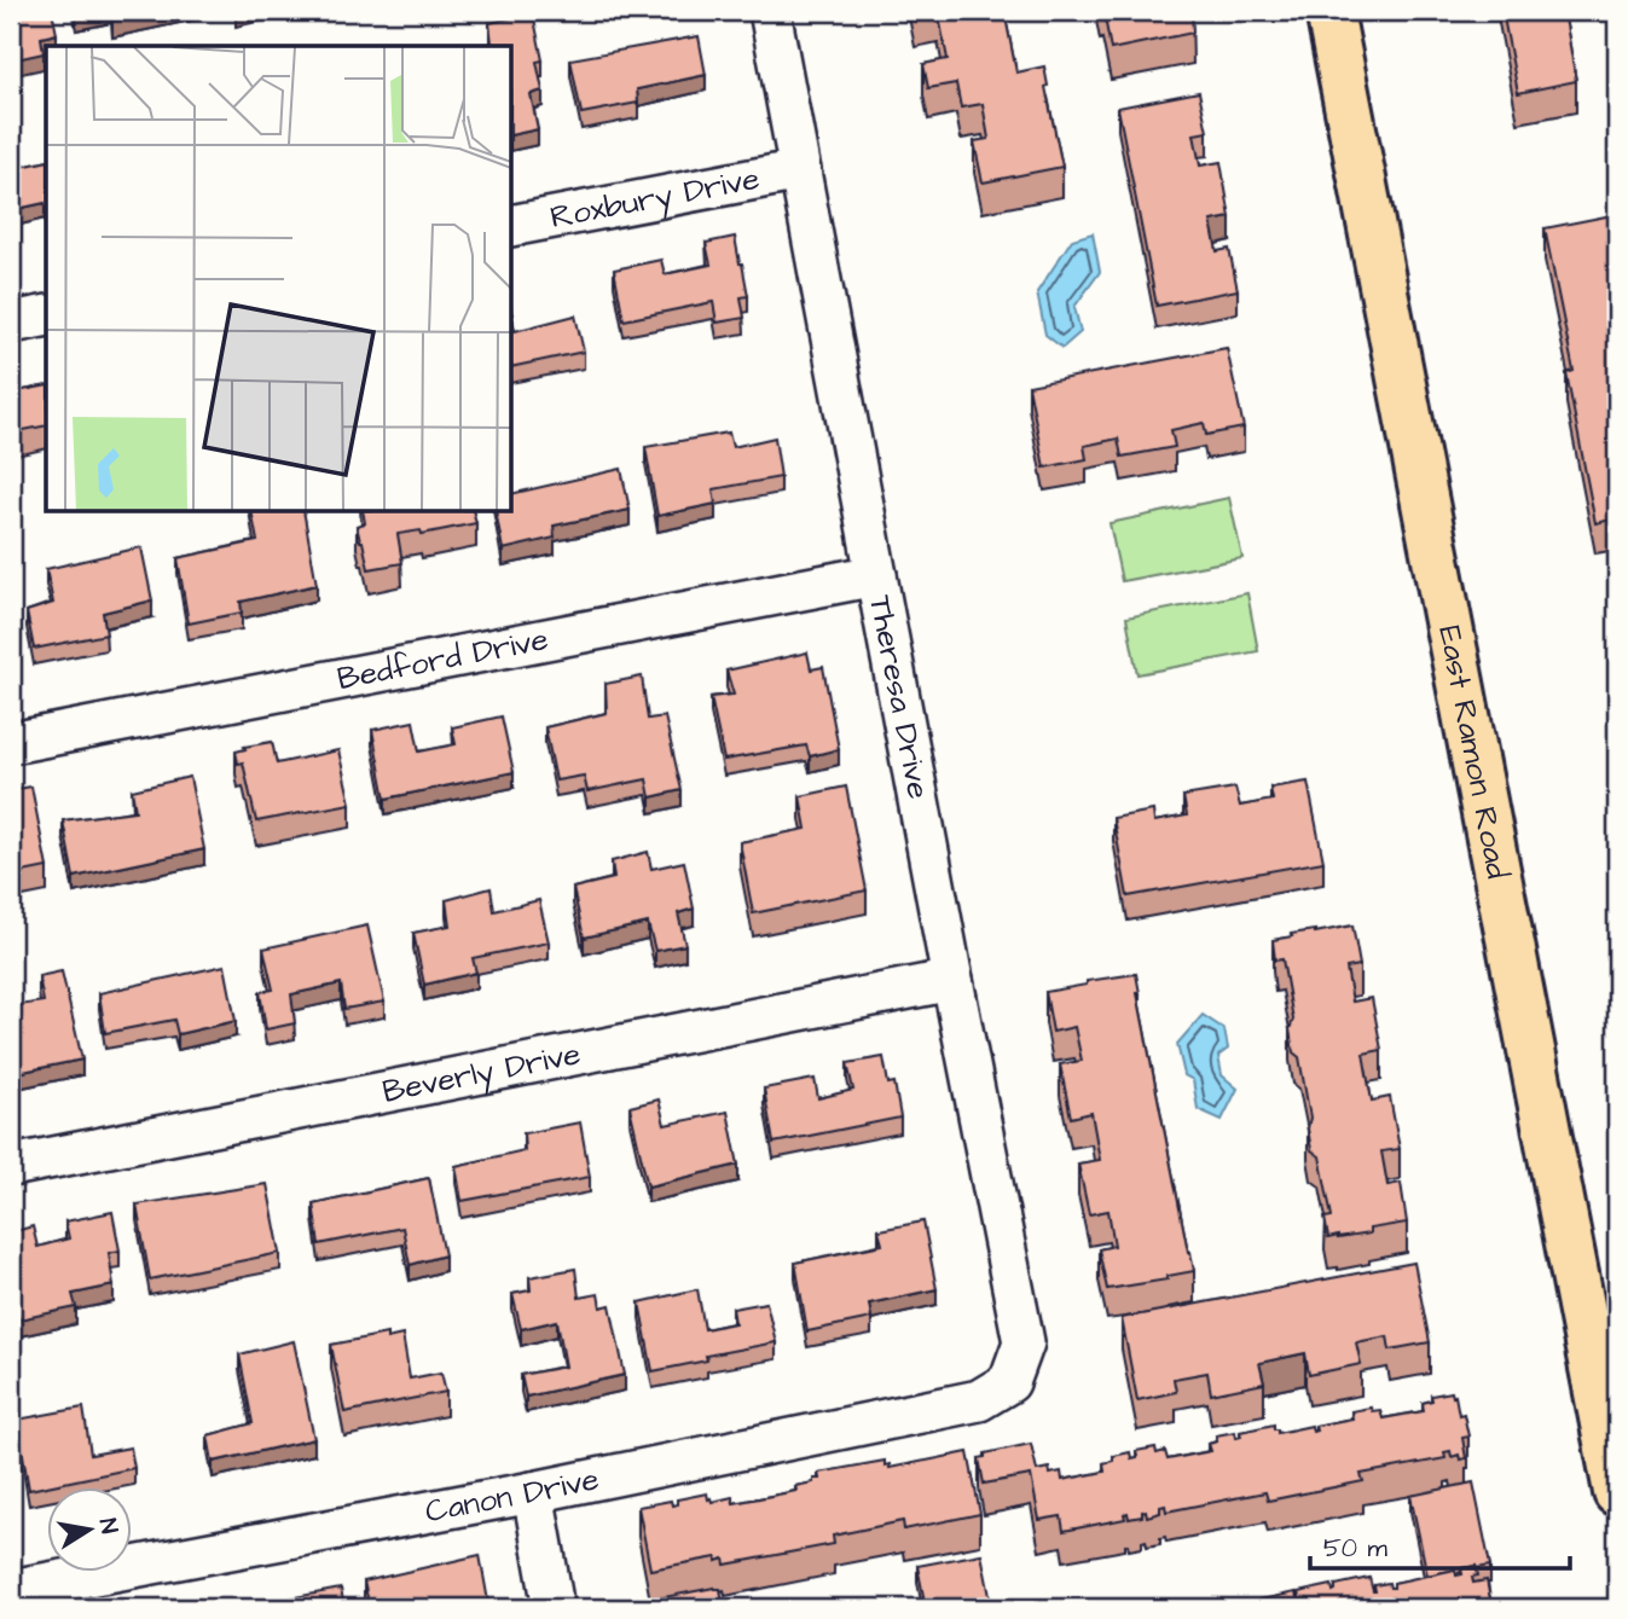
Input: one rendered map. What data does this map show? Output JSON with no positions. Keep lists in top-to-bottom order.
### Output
{
  "streets": {
    "main road": ["East Ramon Road"],
    "street": [
      "Roxbury Drive",
      "Bedford Drive",
      "Theresa Drive",
      "Beverly Drive",
      "Canon Drive"
    ]
  },
  "crossings": [
    ["Roxbury Drive", "Theresa Drive"],
    ["Bedford Drive", "Theresa Drive"],
    ["Theresa Drive", "Beverly Drive"],
    ["Theresa Drive", "Canon Drive"]
  ],
  "scale_bar": "50 m",
  "north": "right"
}
